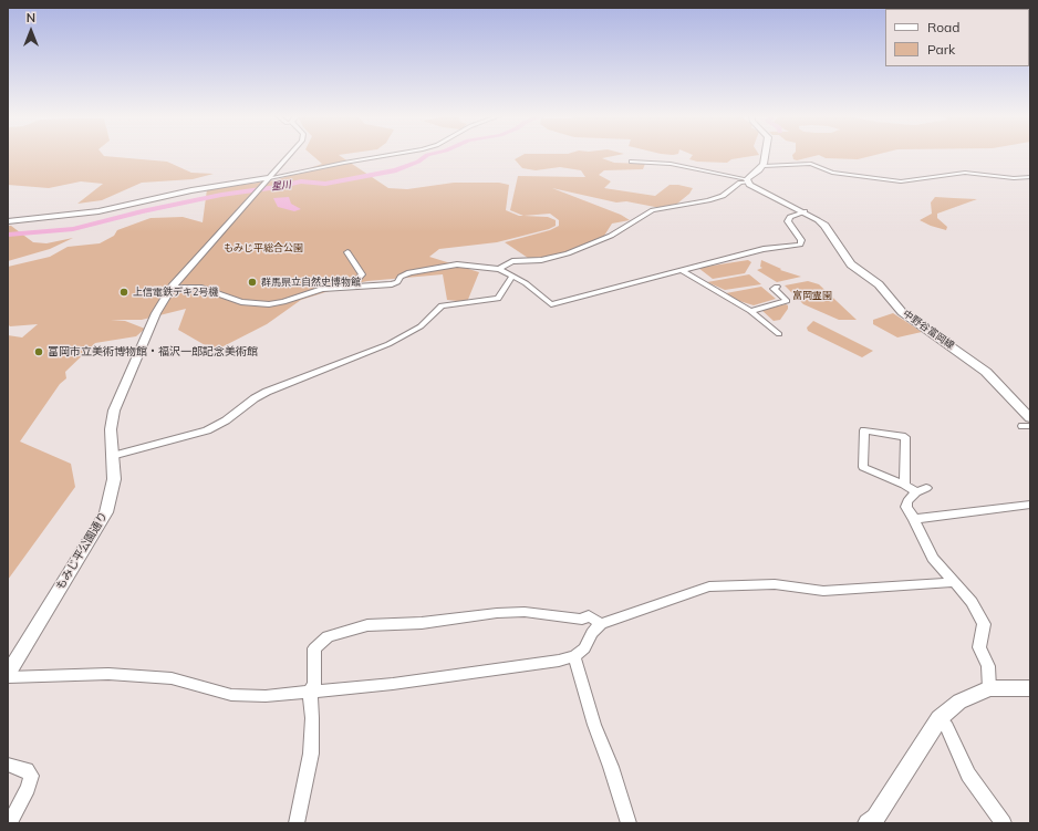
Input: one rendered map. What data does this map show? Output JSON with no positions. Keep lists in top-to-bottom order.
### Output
{
  "streets": {
    "main road": ["中野谷富岡線"],
    "street": ["もみじ平公園通り"]
  },
  "water": ["星川"],
  "parks": ["もみじ平総合公園", "富岡霊園"],
  "places": ["群馬県立自然史博物館", "上信電鉄デキ2号機", "富岡市立美術博物館・福沢一郎記念美術館"],
  "legend": ["Road", "Park"],
  "north": "top"
}
